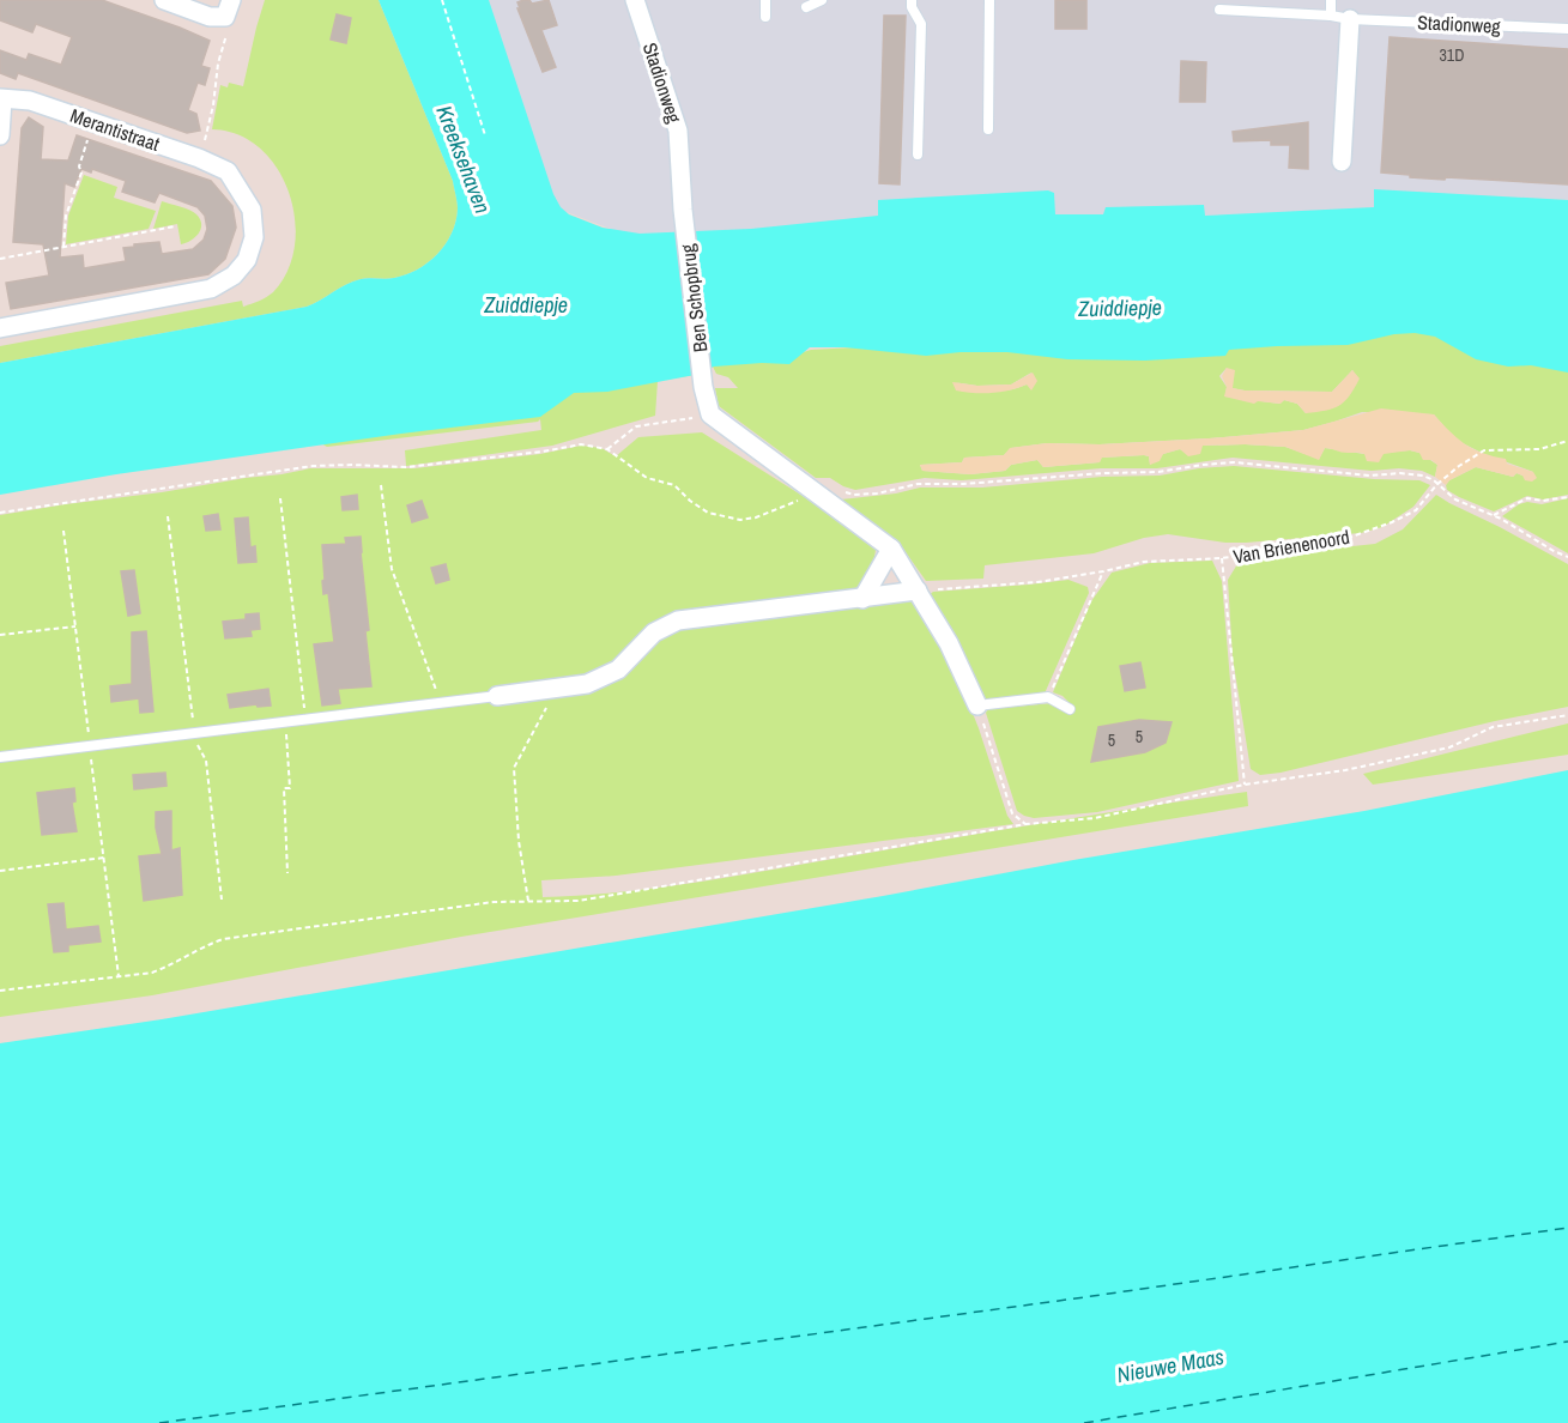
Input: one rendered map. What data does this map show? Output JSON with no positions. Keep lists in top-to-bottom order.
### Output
{
  "streets": {
    "street": ["Stadionweg", "Merantistraat", "Ben Schopbrug"],
    "path": ["Van Brienenoord"]
  },
  "crossings": [
    ["Stadionweg", "Ben Schopbrug"]
  ],
  "water": ["Kreeksehaven", "Zuiddiepje", "Nieuwe Maas"],
  "house_numbers": ["31D", "5", "5"]
}
